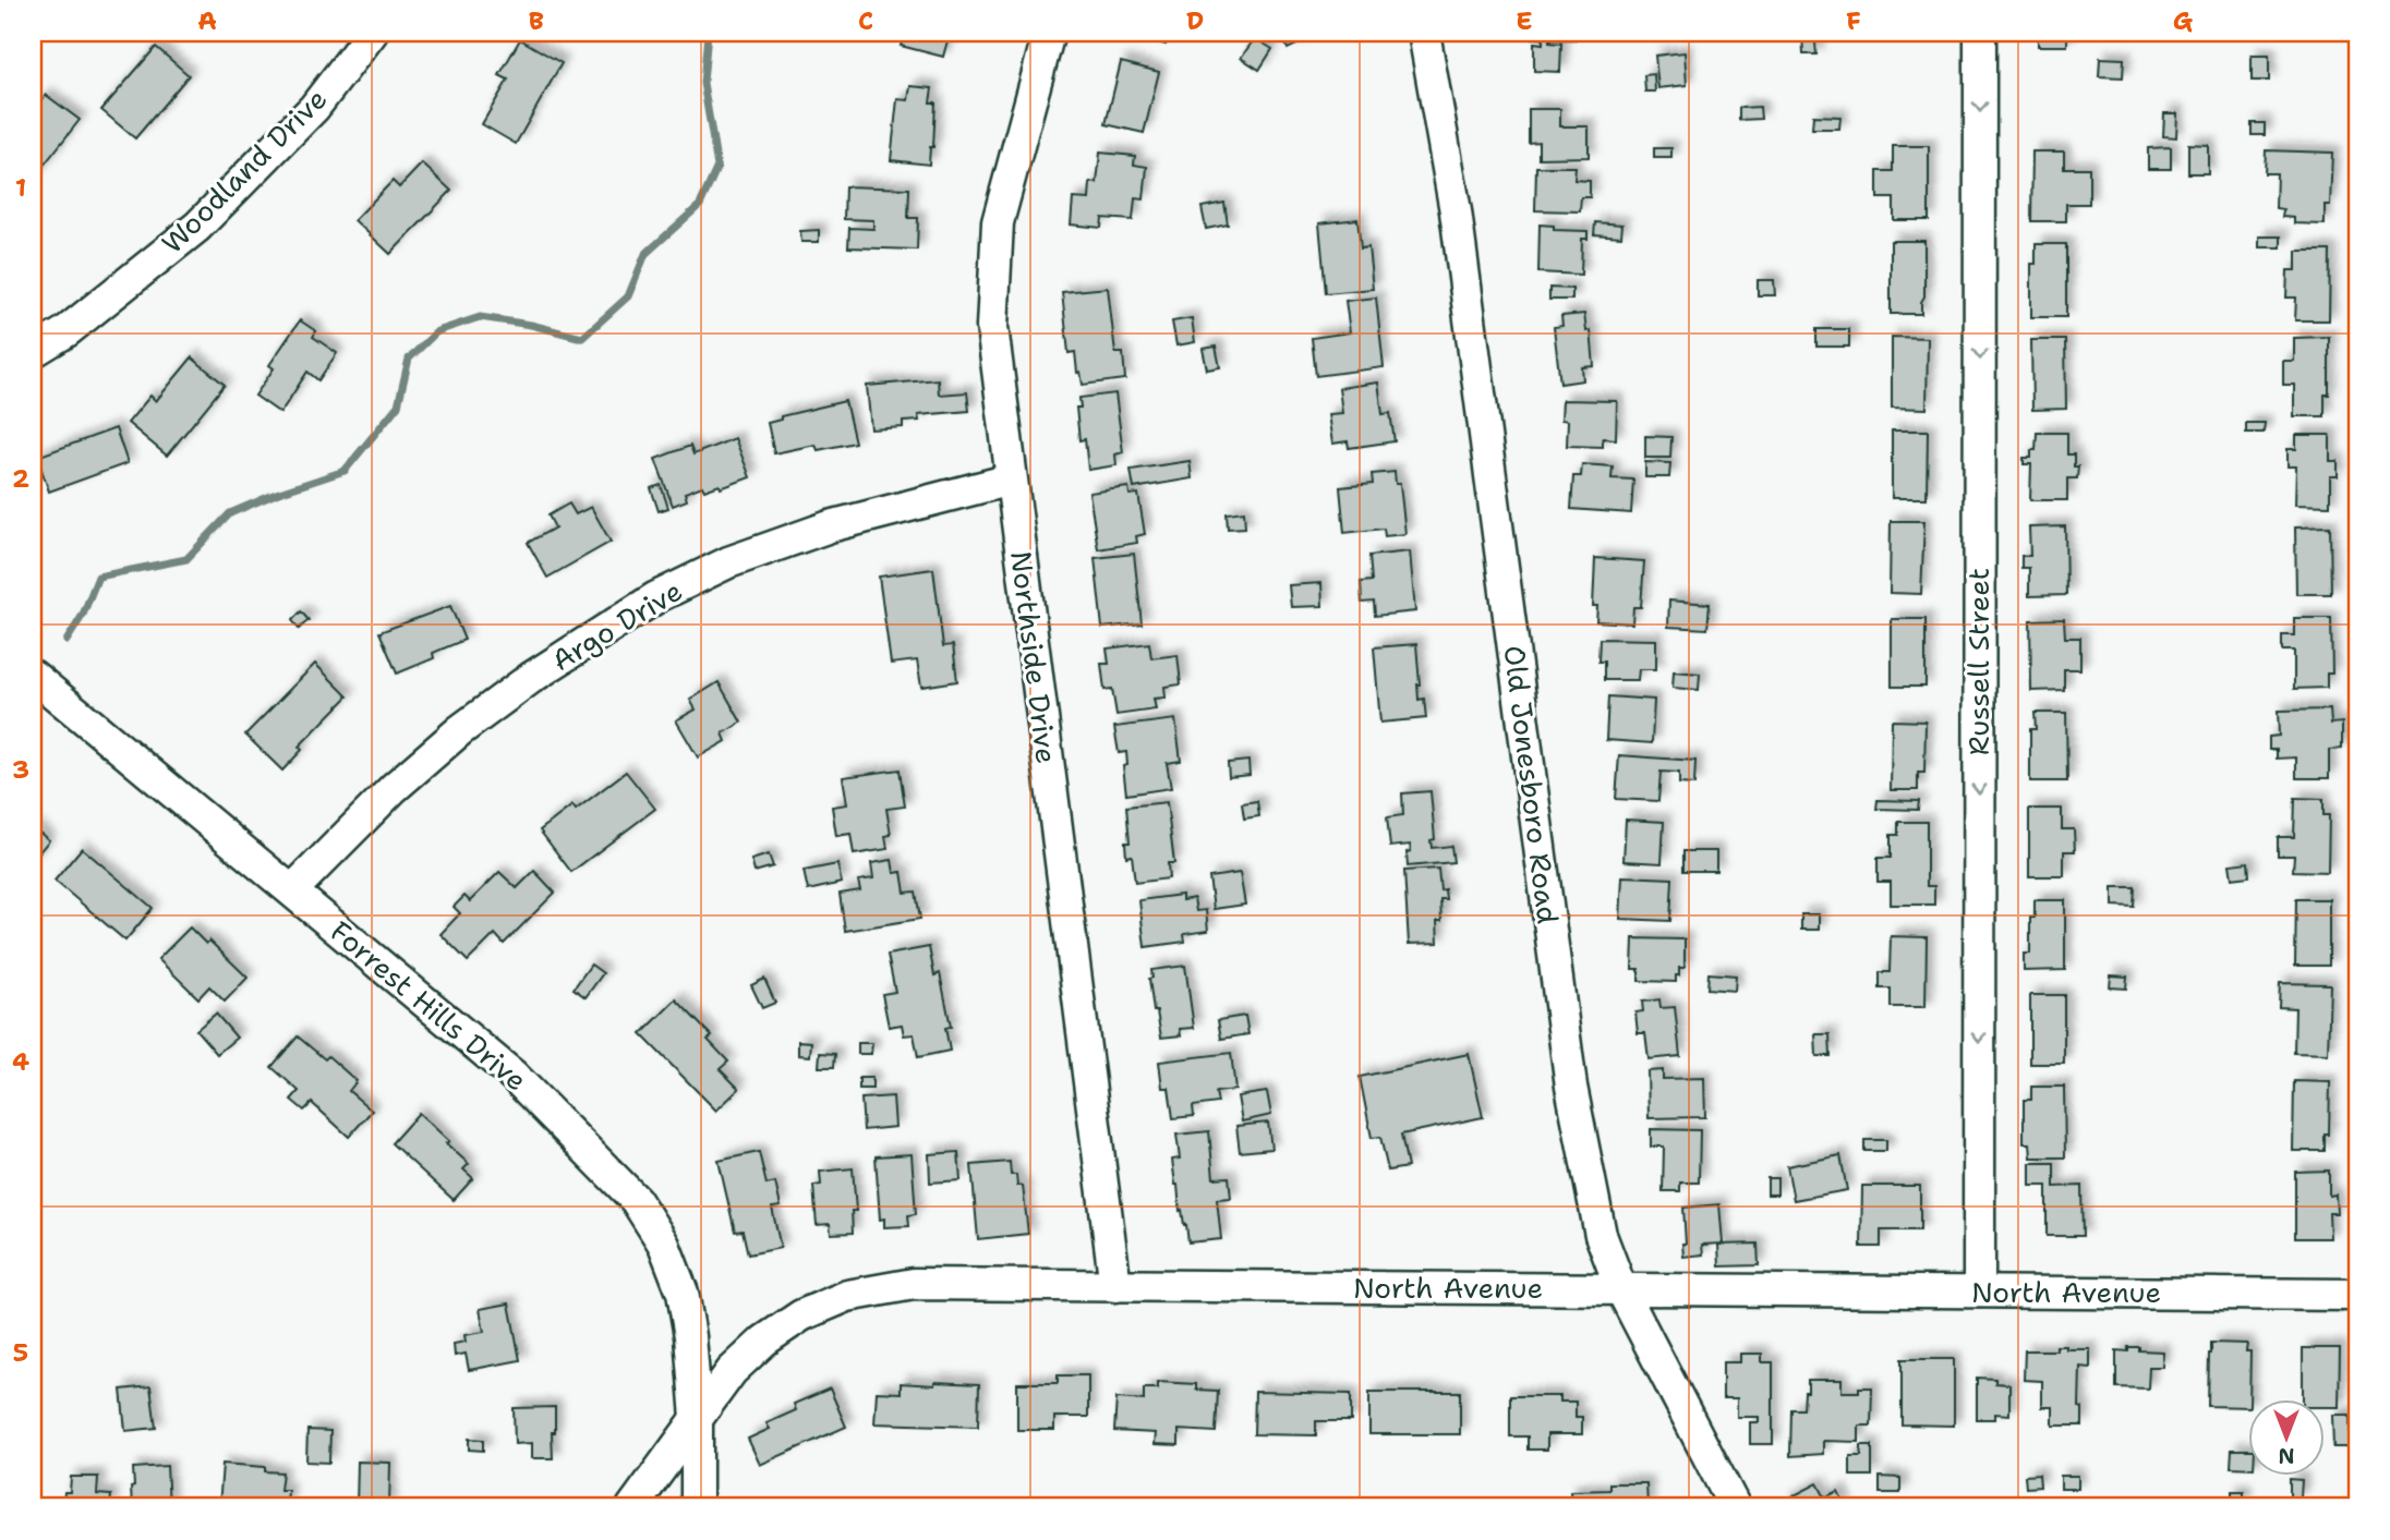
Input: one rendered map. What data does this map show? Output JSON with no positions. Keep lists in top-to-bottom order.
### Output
{
  "streets": {
    "street": [
      "Woodland Drive",
      "Argo Drive",
      "Northside Drive",
      "Russell Street",
      "Old Jonesboro Road",
      "Forrest Hills Drive",
      "North Avenue"
    ]
  },
  "crossings": [
    ["Argo Drive", "Northside Drive"],
    ["Argo Drive", "Forrest Hills Drive"],
    ["Northside Drive", "North Avenue"],
    ["Russell Street", "North Avenue"],
    ["Old Jonesboro Road", "North Avenue"],
    ["Forrest Hills Drive", "North Avenue"]
  ],
  "one_way": ["Russell Street"],
  "north": "bottom",
  "grid": {
    "columns": [
      "A",
      "B",
      "C",
      "D",
      "E",
      "F",
      "G"
    ],
    "rows": [
      "1",
      "2",
      "3",
      "4",
      "5"
    ]
  }
}
